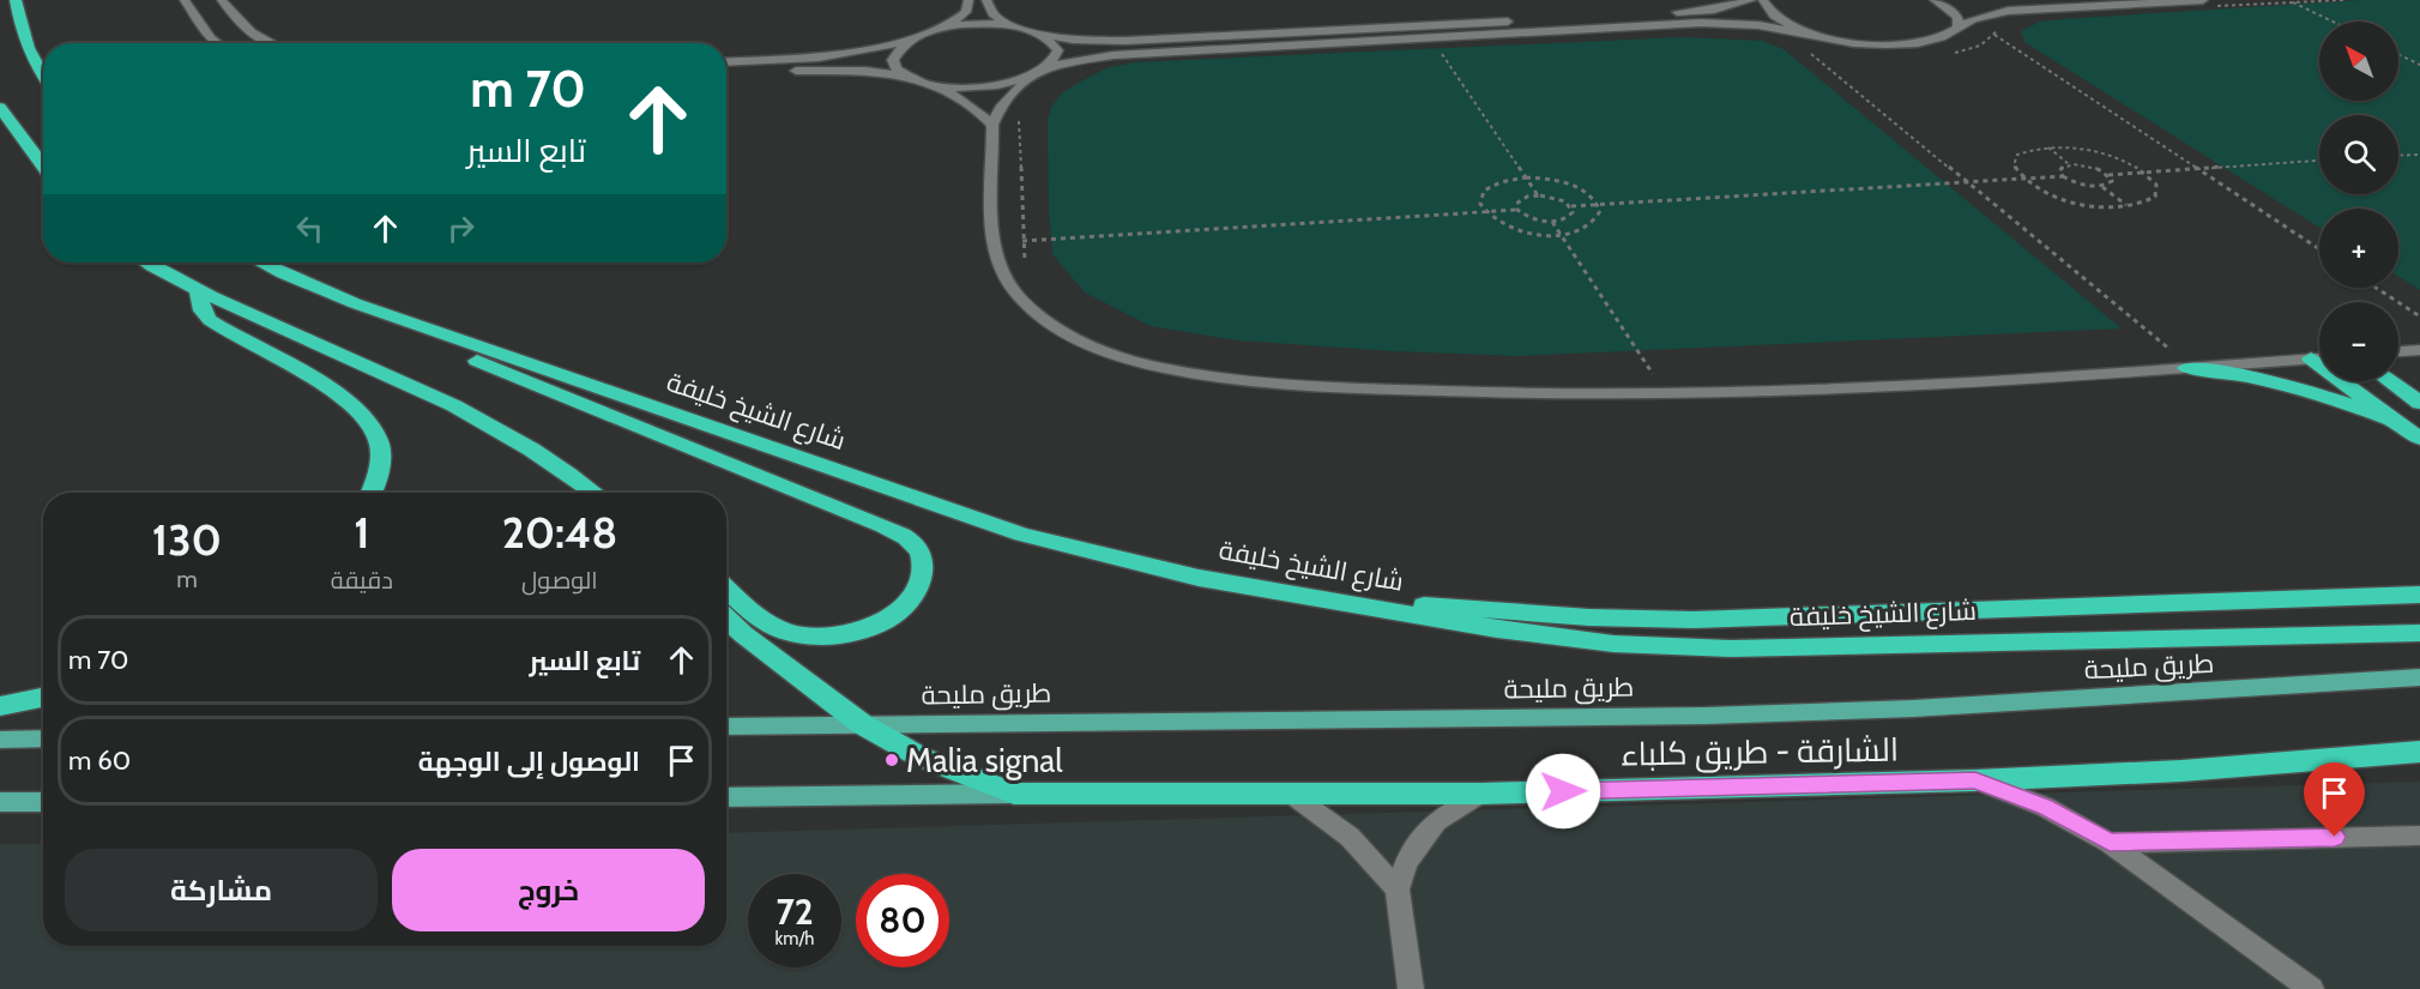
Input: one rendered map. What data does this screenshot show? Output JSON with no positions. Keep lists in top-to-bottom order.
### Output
{
  "streets": {
    "highway": ["شارع الشيخ خليفة", "الشارقة - طريق كلباء"],
    "main road": ["طريق مليحة"]
  },
  "places": ["Malia signal"],
  "north": "top left",
  "page": {
    "map_buttons": ["+", "−"],
    "turn": ["70 m", "تابع السير"],
    "eta": [
      "20:48",
      "الوصول",
      "1",
      "دقيقة",
      "130",
      "m"
    ],
    "list": [
      {
        "name": "تابع السير",
        "value": "70 m"
      },
      {
        "name": "الوصول إلى الوجهة",
        "value": "60 m"
      }
    ],
    "buttons": ["خروج", "مشاركة"],
    "speed": "72 km/h",
    "limit": "80"
  }
}
